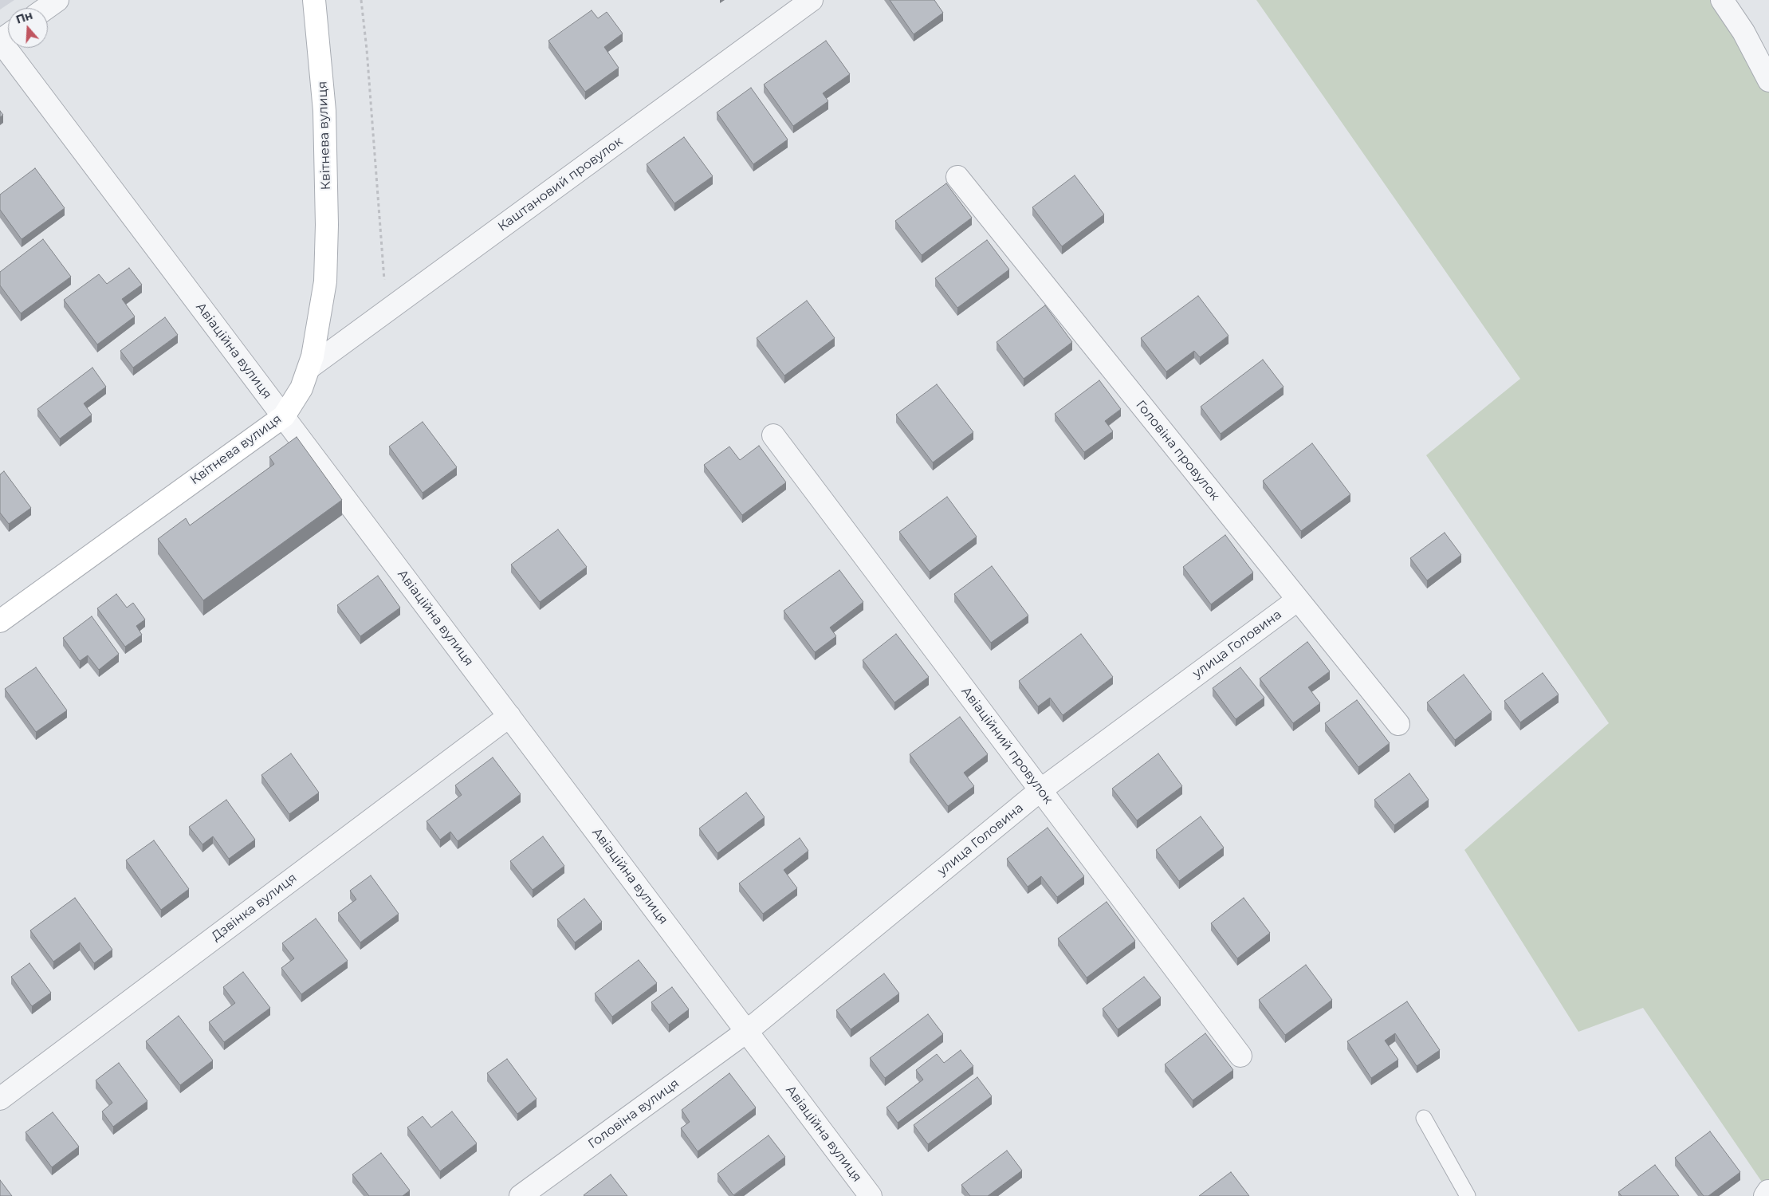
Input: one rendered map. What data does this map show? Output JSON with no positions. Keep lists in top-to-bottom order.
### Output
{
  "streets": {
    "main road": ["Квітнева вулиця"],
    "street": [
      "Каштановий провулок",
      "Авіаційна вулиця",
      "Головіна провулок",
      "улица Головина",
      "Авіаційний провулок",
      "Дзвінка вулиця",
      "Головіна вулиця"
    ]
  },
  "crossings": [
    ["Квітнева вулиця", "Каштановий провулок"],
    ["Квітнева вулиця", "Авіаційна вулиця"],
    ["Авіаційна вулиця", "улица Головина"],
    ["Авіаційна вулиця", "Дзвінка вулиця"],
    ["Авіаційна вулиця", "Головіна вулиця"],
    ["Головіна провулок", "улица Головина"],
    ["улица Головина", "Авіаційний провулок"],
    ["улица Головина", "Головіна вулиця"]
  ],
  "north": "top"
}
